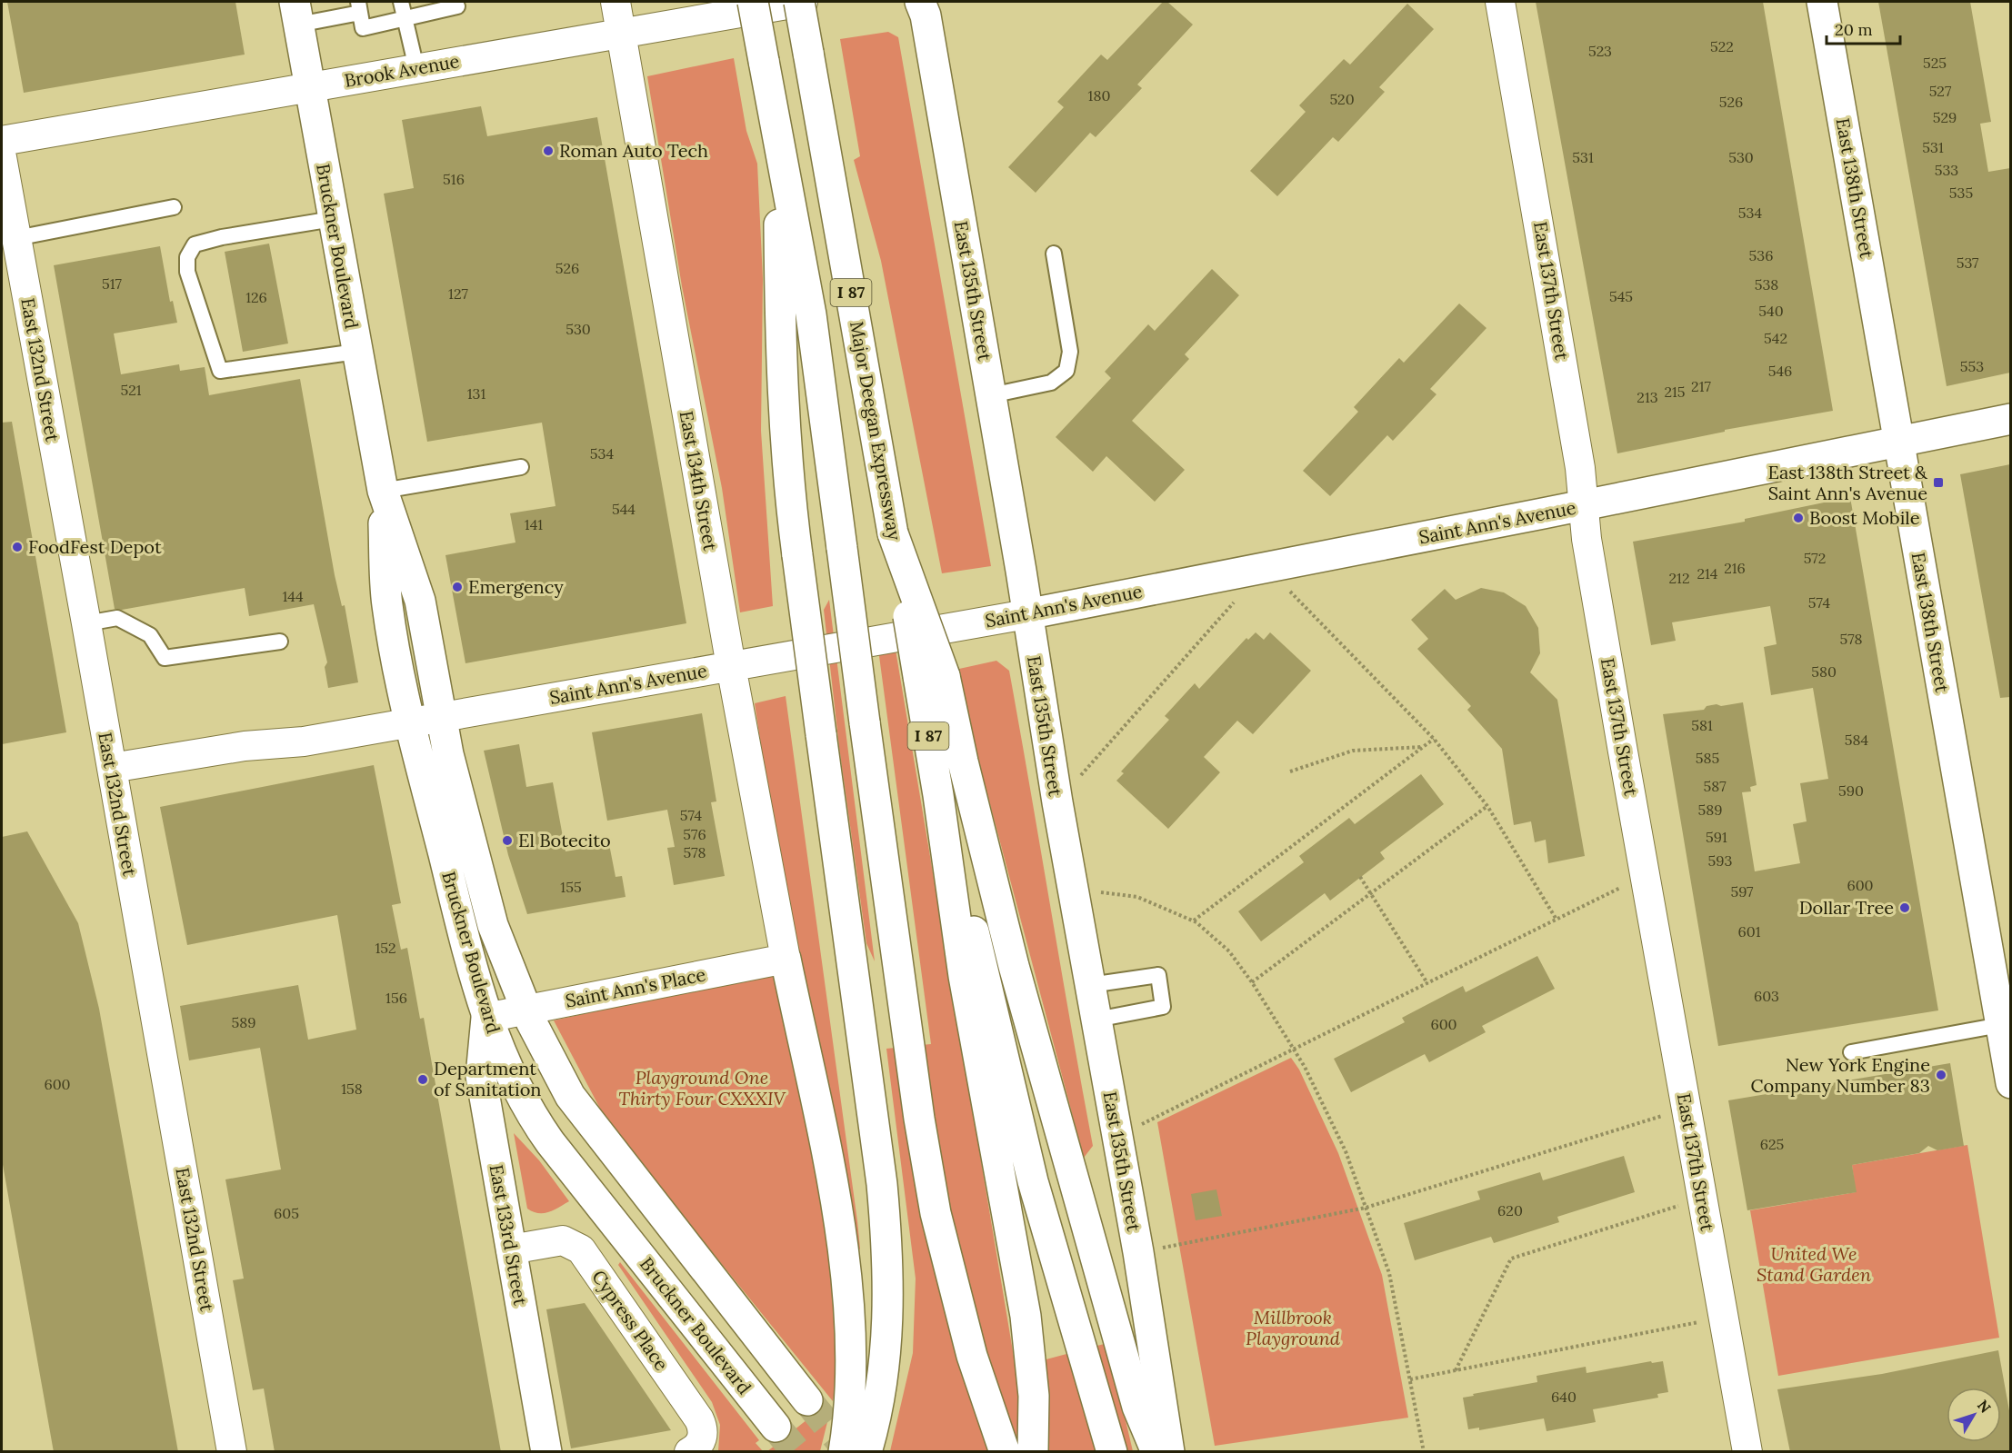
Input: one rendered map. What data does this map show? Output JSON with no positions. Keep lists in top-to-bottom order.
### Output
{
  "streets": {
    "main road": [
      "East 138th Street",
      "Bruckner Boulevard",
      "East 135th Street",
      "I 87",
      "Major Deegan Expressway",
      "Saint Ann's Avenue",
      "East 133rd Street"
    ],
    "street": [
      "Brook Avenue",
      "East 137th Street",
      "East 132nd Street",
      "East 134th Street",
      "Saint Ann's Place",
      "Cypress Place"
    ]
  },
  "crossings": [
    ["Brook Avenue", "Bruckner Boulevard"],
    ["Brook Avenue", "Major Deegan Expressway"],
    ["Brook Avenue", "East 134th Street"],
    ["East 138th Street", "Saint Ann's Avenue"],
    ["Bruckner Boulevard", "Saint Ann's Avenue"],
    ["Bruckner Boulevard", "Saint Ann's Place"],
    ["Bruckner Boulevard", "East 133rd Street"],
    ["East 135th Street", "Saint Ann's Avenue"],
    ["East 137th Street", "Saint Ann's Avenue"],
    ["East 132nd Street", "Saint Ann's Avenue"],
    ["East 134th Street", "Saint Ann's Avenue"],
    ["East 134th Street", "Saint Ann's Place"],
    ["Saint Ann's Place", "East 133rd Street"],
    ["East 133rd Street", "Cypress Place"]
  ],
  "parks": ["Playground One Thirty Four CXXXIV", "United We Stand Garden", "Millbrook Playground"],
  "places": {
    "other": [
      "Roman Auto Tech",
      "Boost Mobile",
      "FoodFest Depot",
      "Emergency",
      "El Botecito",
      "Dollar Tree",
      "New York Engine Company Number 83",
      "Department of Sanitation"
    ],
    "transit": ["East 138th Street & Saint Ann's Avenue"]
  },
  "house_numbers": [
    "522",
    "523",
    "525",
    "527",
    "180",
    "520",
    "526",
    "529",
    "531",
    "531",
    "530",
    "533",
    "516",
    "535",
    "534",
    "536",
    "537",
    "526",
    "517",
    "538",
    "127",
    "545",
    "126",
    "540",
    "530",
    "542",
    "553",
    "546",
    "217",
    "521",
    "215",
    "131",
    "213",
    "534",
    "544",
    "141",
    "572",
    "216",
    "214",
    "212",
    "144",
    "574",
    "578",
    "580",
    "581",
    "584",
    "585",
    "587",
    "590",
    "589",
    "574",
    "576",
    "591",
    "578",
    "593",
    "600",
    "155",
    "597",
    "601",
    "152",
    "603",
    "156",
    "589",
    "600",
    "600",
    "158",
    "625",
    "620",
    "605",
    "640"
  ],
  "scale_bar": "20 m",
  "north": "top right"
}
